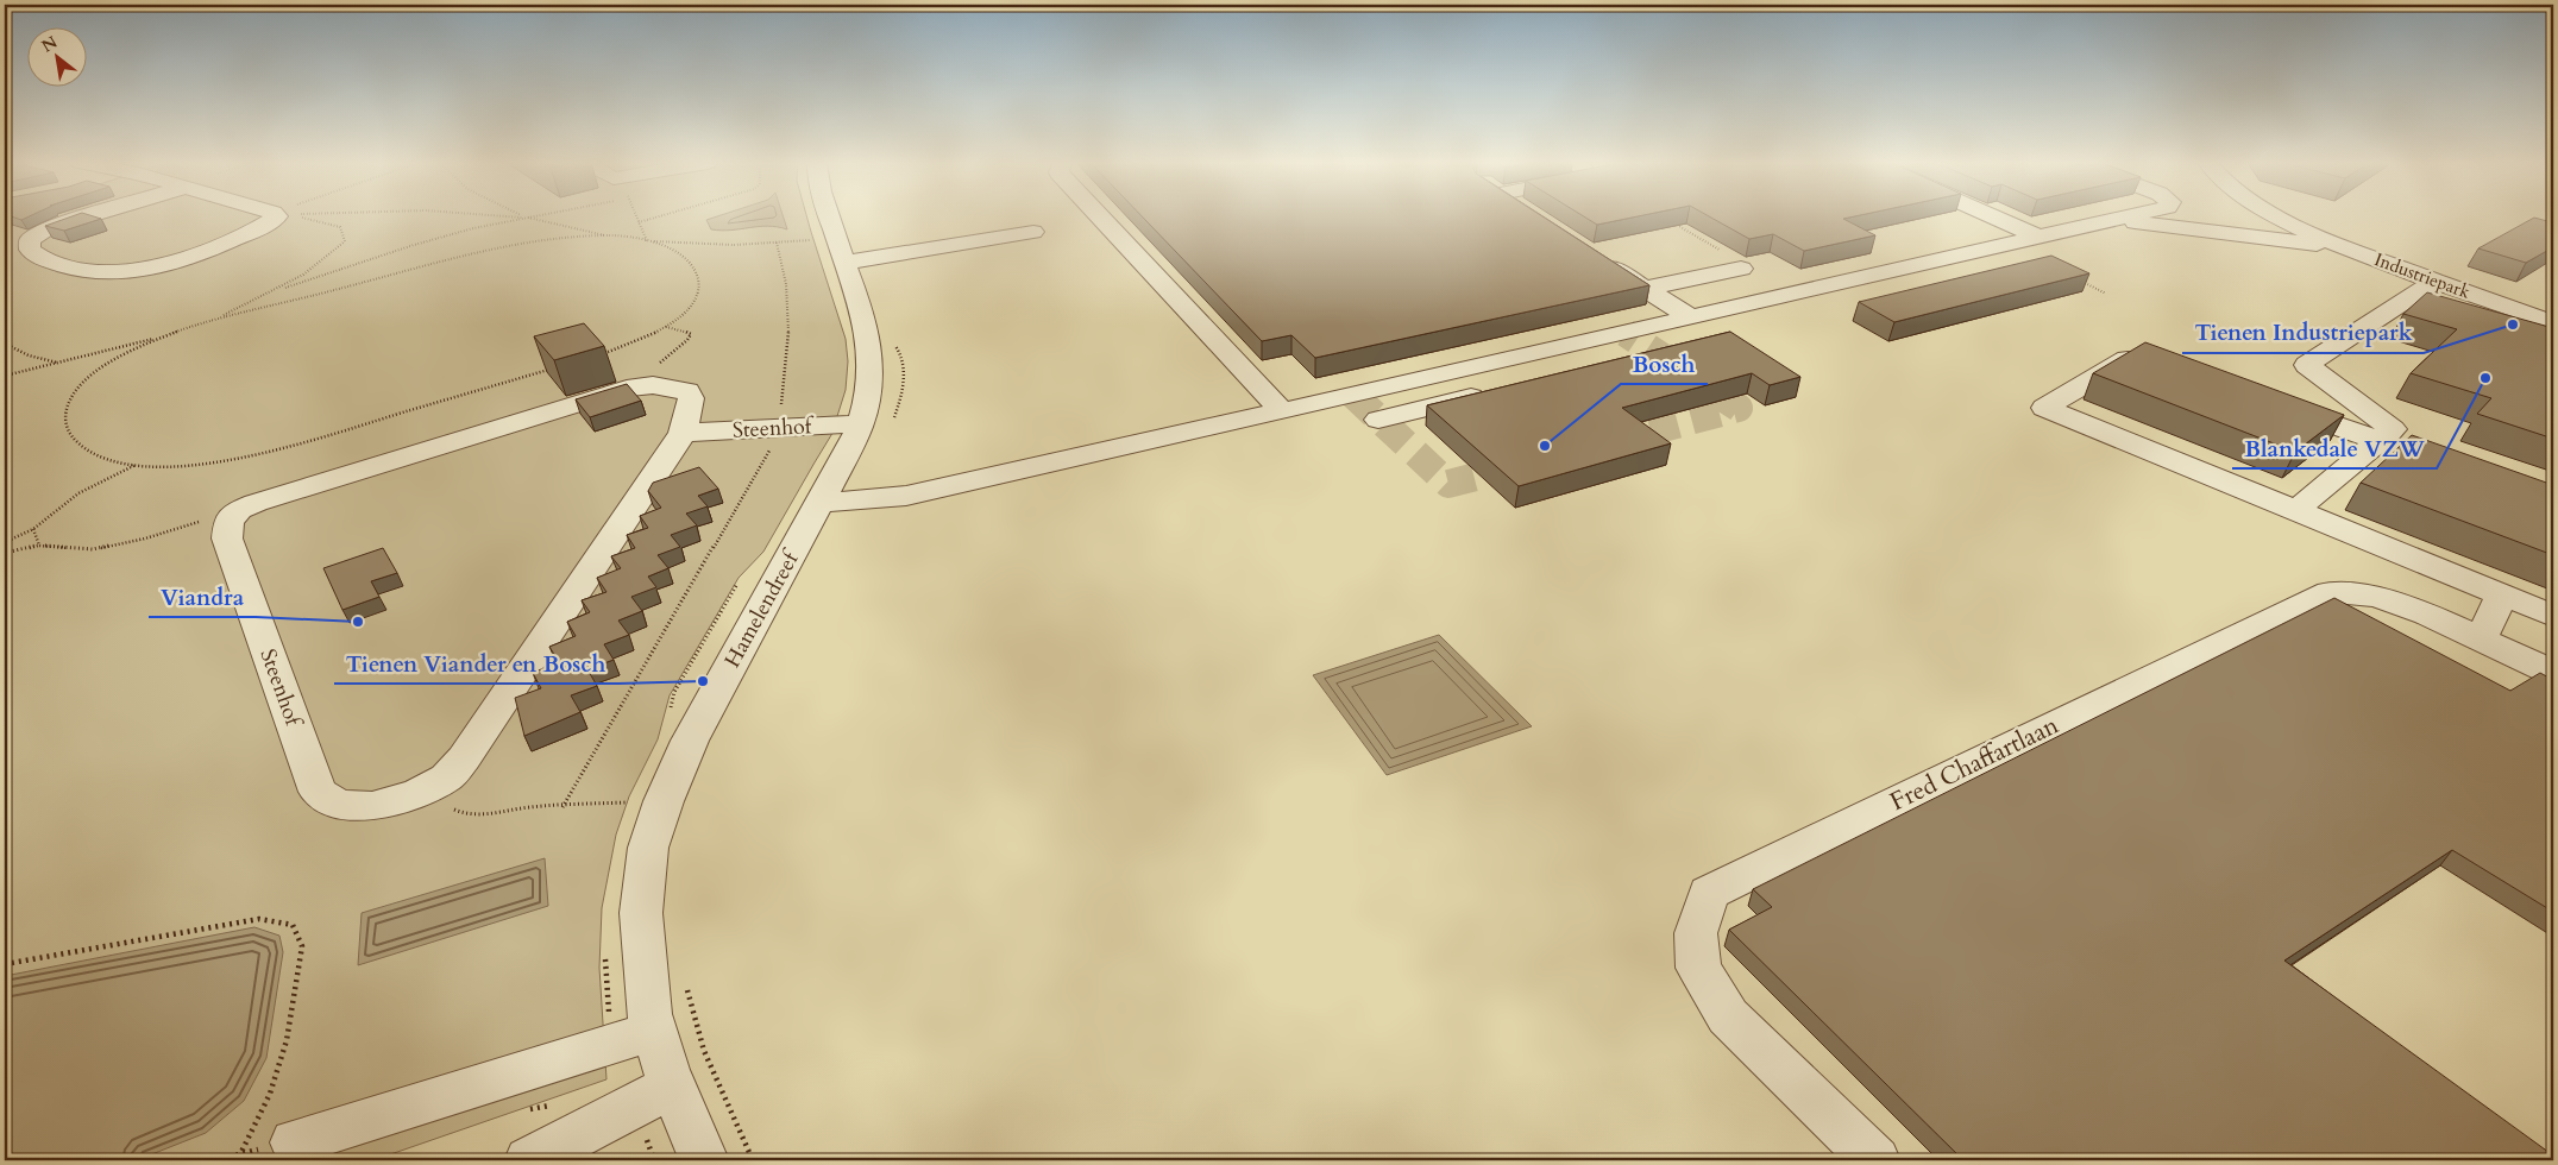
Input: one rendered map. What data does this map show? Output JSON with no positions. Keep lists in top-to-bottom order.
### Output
{
  "streets": {
    "street": [
      "Industriepark",
      "Steenhof",
      "Hamelendreef",
      "Fred Chaffartlaan"
    ]
  },
  "crossings": [
    ["Steenhof", "Hamelendreef"]
  ],
  "places": [
    "Tienen Industriepark",
    "Blankedale VZW",
    "Bosch",
    "Viandra",
    "Tienen Viander en Bosch"
  ],
  "north": "top left"
}
